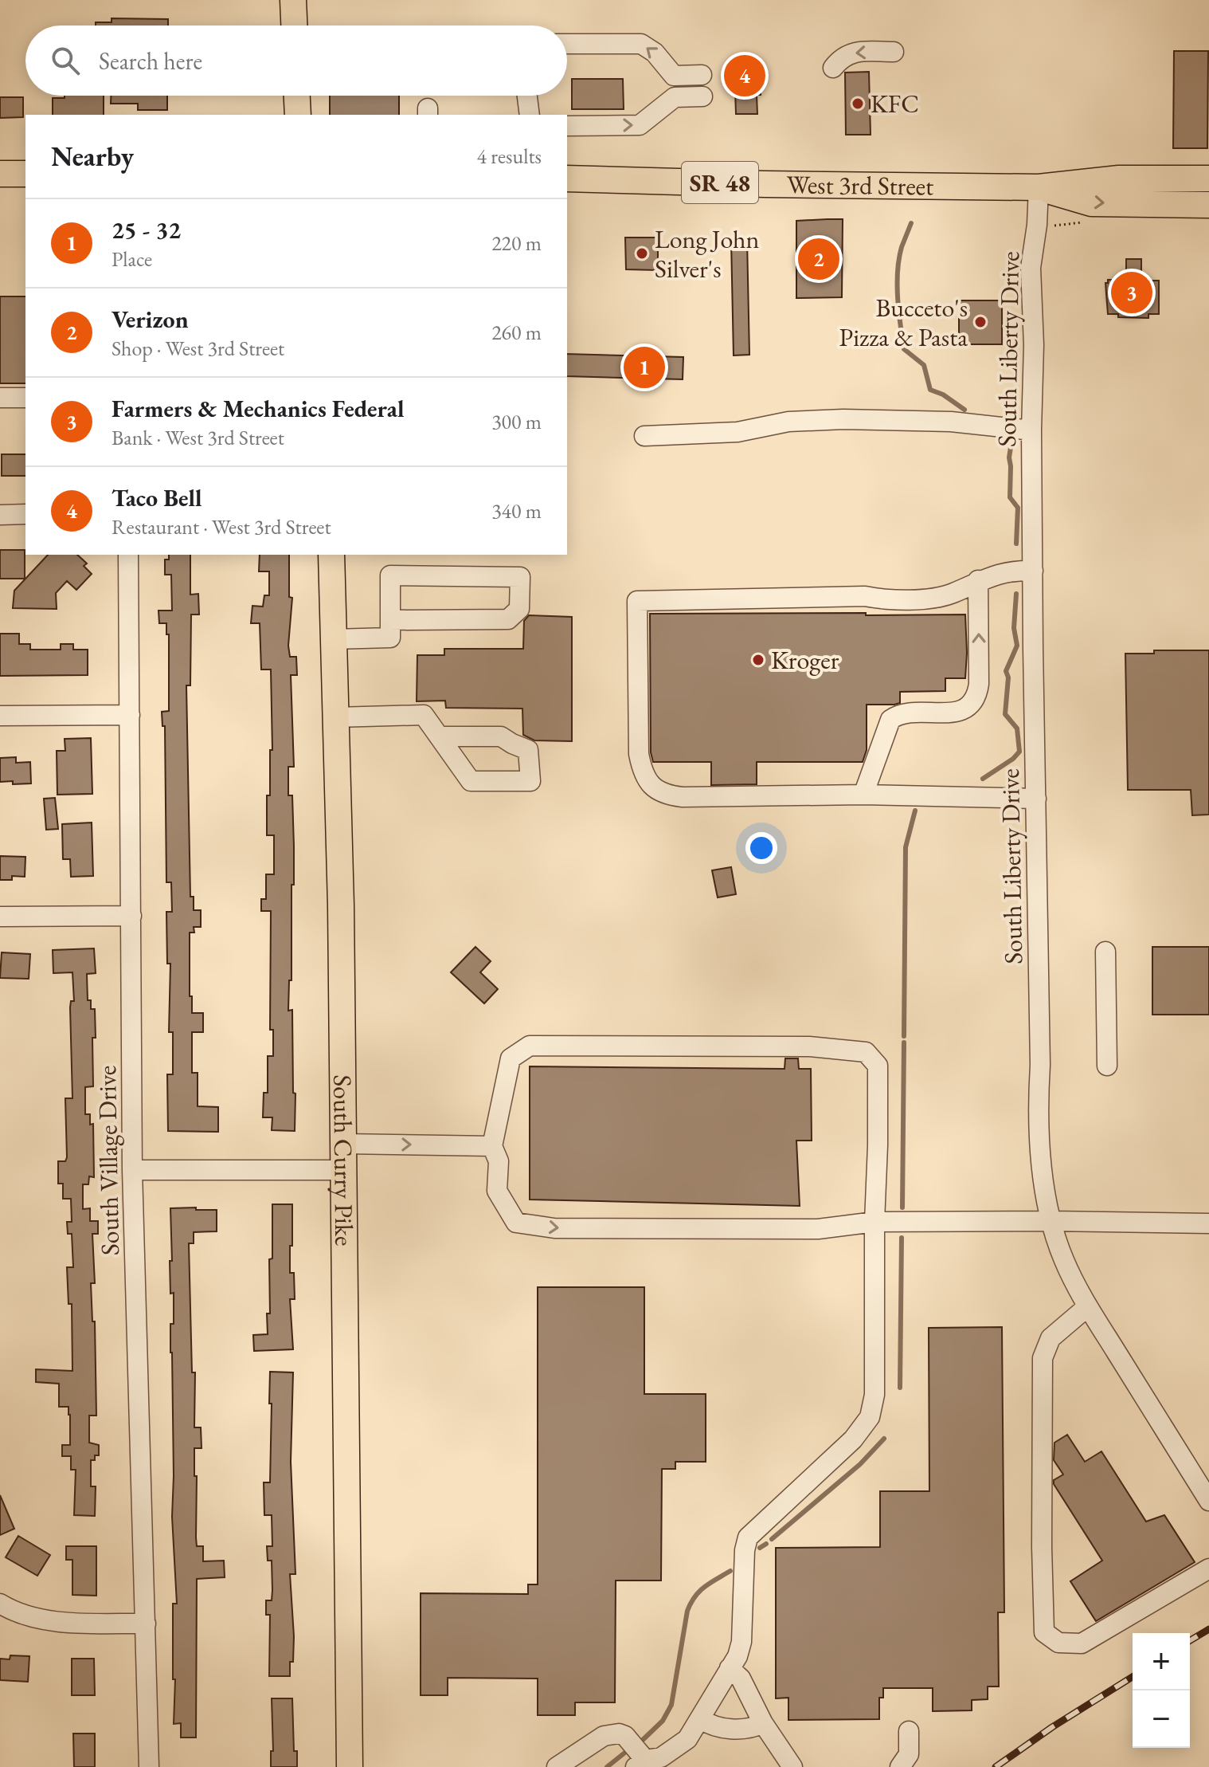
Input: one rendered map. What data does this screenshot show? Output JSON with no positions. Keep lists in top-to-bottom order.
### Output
{
  "streets": {
    "main road": ["SR 48", "West 3rd Street", "South Curry Pike"],
    "street": ["South Liberty Drive", "South Village Drive"]
  },
  "crossings": [
    ["West 3rd Street", "South Liberty Drive"]
  ],
  "places": [
    "KFC",
    "Long John Silver's",
    "Bucceto's Pizza & Pasta",
    "Kroger"
  ],
  "page": {
    "search": "Search here",
    "pins": [
      "4",
      "2",
      "3",
      "1"
    ],
    "heading": ["Nearby", "4 results"],
    "list": [
      {
        "mark": "1",
        "name": "25 - 32",
        "note": "Place",
        "value": "220 m"
      },
      {
        "mark": "2",
        "name": "Verizon",
        "note": "Shop · West 3rd Street",
        "value": "260 m"
      },
      {
        "mark": "3",
        "name": "Farmers & Mechanics Federal",
        "note": "Bank · West 3rd Street",
        "value": "300 m"
      },
      {
        "mark": "4",
        "name": "Taco Bell",
        "note": "Restaurant · West 3rd Street",
        "value": "340 m"
      }
    ],
    "map_buttons": ["+", "−"]
  }
}
